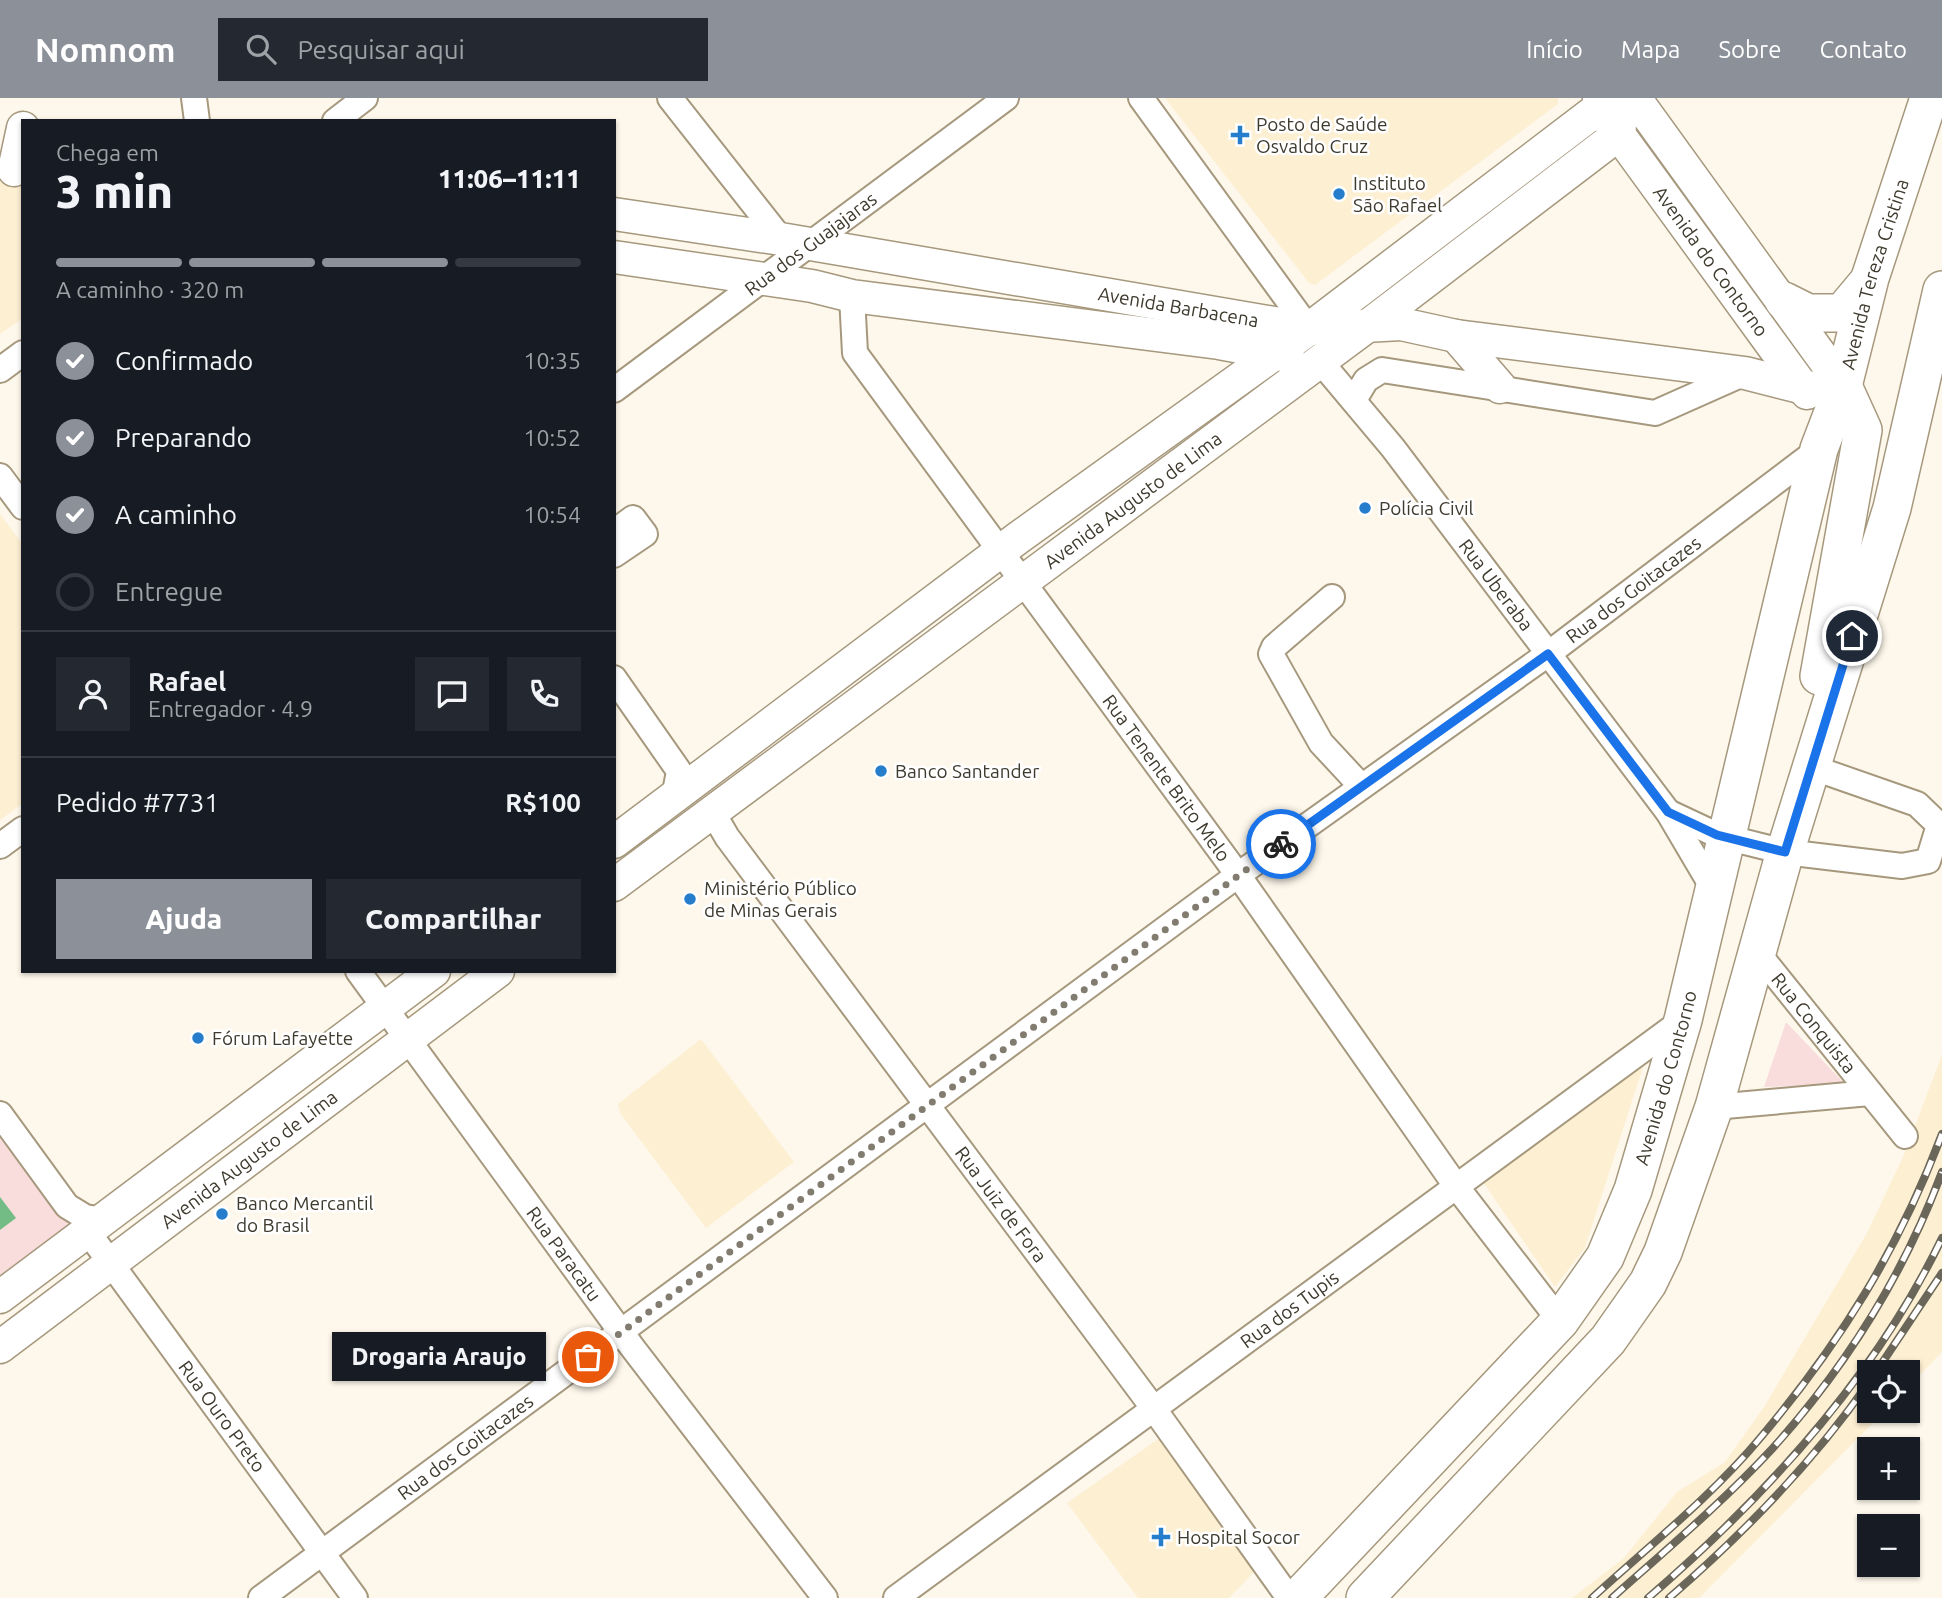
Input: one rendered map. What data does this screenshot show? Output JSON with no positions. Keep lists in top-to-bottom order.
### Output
{
  "streets": {
    "highway": ["Avenida do Contorno", "Avenida Tereza Cristina"],
    "main road": ["Avenida Barbacena", "Avenida Augusto de Lima"],
    "street": [
      "Rua dos Guajajaras",
      "Rua Uberaba",
      "Rua dos Goitacazes",
      "Rua Tenente Brito Melo",
      "Rua Conquista",
      "Rua Juiz de Fora",
      "Rua Paracatu",
      "Rua dos Tupis",
      "Rua Ouro Preto"
    ]
  },
  "crossings": [
    ["Rua dos Guajajaras", "Avenida Barbacena"],
    ["Avenida do Contorno", "Avenida Tereza Cristina"],
    ["Avenida do Contorno", "Avenida Barbacena"],
    ["Avenida do Contorno", "Avenida Augusto de Lima"],
    ["Avenida do Contorno", "Rua Uberaba"],
    ["Avenida do Contorno", "Rua dos Goitacazes"],
    ["Avenida do Contorno", "Rua Tenente Brito Melo"],
    ["Avenida do Contorno", "Rua dos Tupis"],
    ["Avenida Tereza Cristina", "Avenida Barbacena"],
    ["Avenida Tereza Cristina", "Rua dos Goitacazes"],
    ["Avenida Barbacena", "Avenida Augusto de Lima"],
    ["Avenida Barbacena", "Rua Uberaba"],
    ["Avenida Barbacena", "Rua Tenente Brito Melo"],
    ["Avenida Augusto de Lima", "Rua Uberaba"],
    ["Avenida Augusto de Lima", "Rua Tenente Brito Melo"],
    ["Avenida Augusto de Lima", "Rua Juiz de Fora"],
    ["Avenida Augusto de Lima", "Rua Paracatu"],
    ["Avenida Augusto de Lima", "Rua Ouro Preto"],
    ["Rua Uberaba", "Rua dos Goitacazes"],
    ["Rua dos Goitacazes", "Rua Tenente Brito Melo"],
    ["Rua dos Goitacazes", "Rua Juiz de Fora"],
    ["Rua dos Goitacazes", "Rua Paracatu"],
    ["Rua dos Goitacazes", "Rua Ouro Preto"],
    ["Rua Tenente Brito Melo", "Rua dos Tupis"],
    ["Rua Juiz de Fora", "Rua dos Tupis"]
  ],
  "places": {
    "health": ["Posto de Saúde Osvaldo Cruz", "Hospital Socor"],
    "other": [
      "Instituto São Rafael",
      "Polícia Civil",
      "Banco Santander",
      "Ministério Público de Minas Gerais",
      "Fórum Lafayette",
      "Banco Mercantil do Brasil",
      "Drogaria Araujo"
    ]
  },
  "page": {
    "header": "Nomnom",
    "search": "Pesquisar aqui",
    "nav": [
      "Início",
      "Mapa",
      "Sobre",
      "Contato"
    ],
    "heading": ["3 min", "Chega em", "11:06–11:11"],
    "panel": [
      "Rafael",
      "Entregador · 4.9",
      "Pedido #7731",
      "R$100"
    ],
    "bar": "A caminho · 320 m",
    "list": [
      ["Confirmado", "10:35"],
      ["Preparando", "10:52"],
      ["A caminho", "10:54"],
      "Entregue"
    ],
    "buttons": ["Ajuda", "Compartilhar"],
    "bubble": "Drogaria Araujo",
    "map_buttons": ["+", "−"]
  }
}
